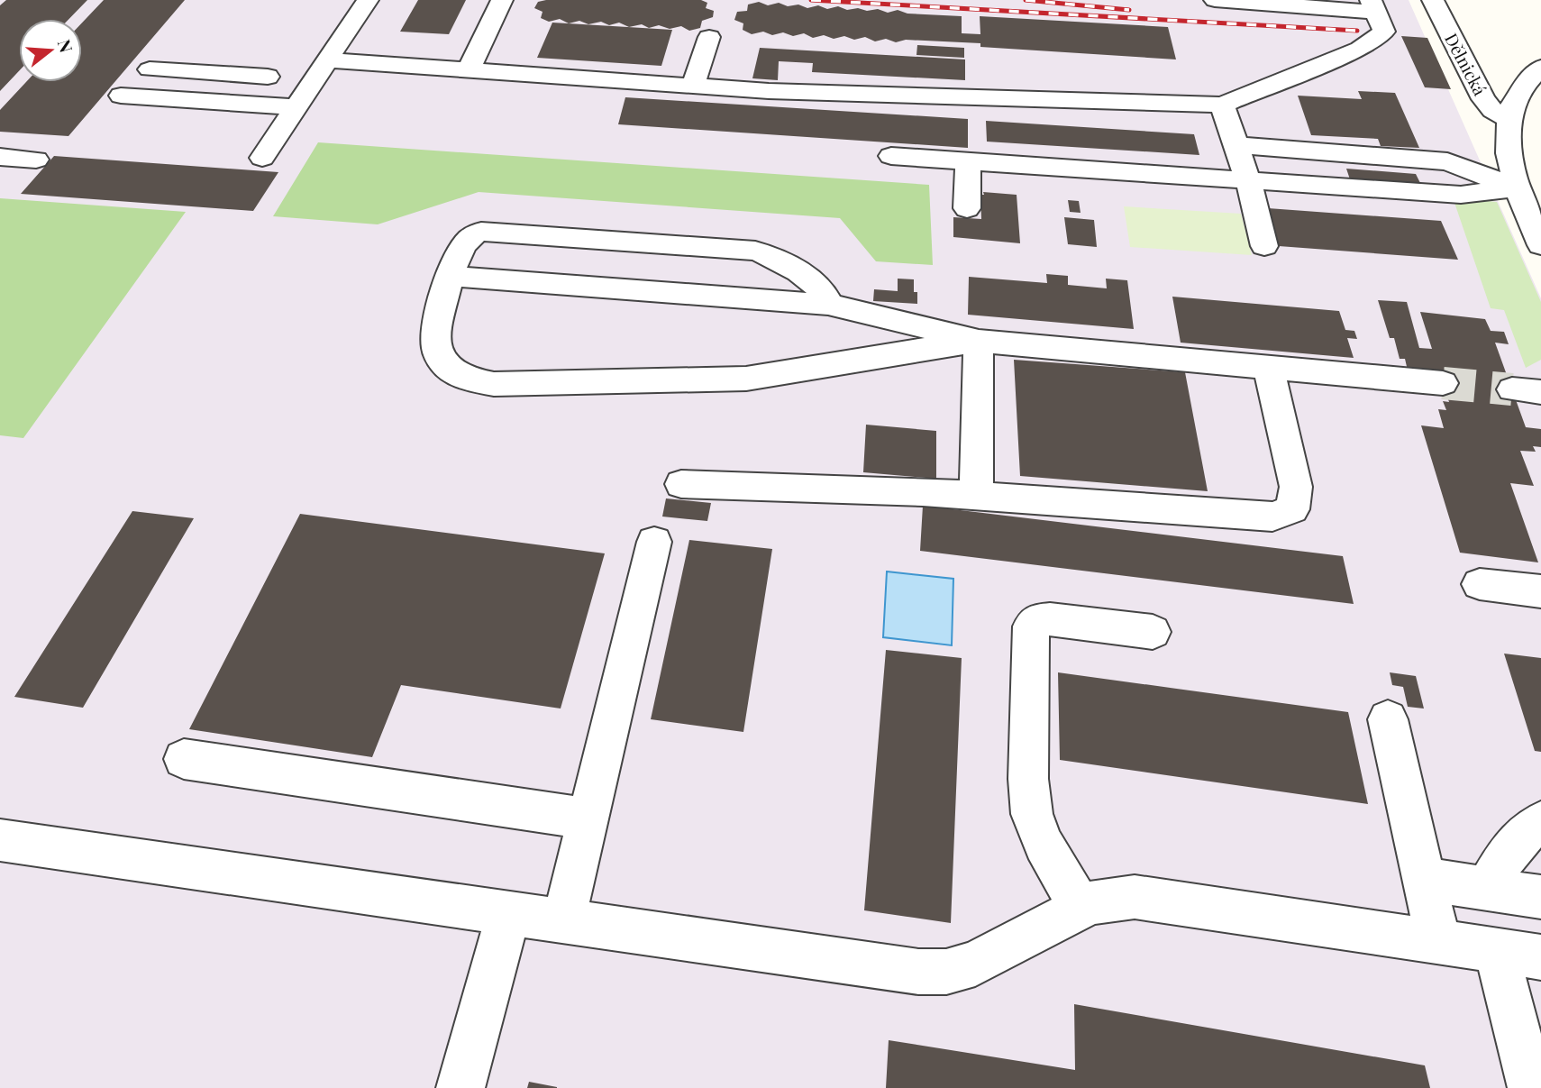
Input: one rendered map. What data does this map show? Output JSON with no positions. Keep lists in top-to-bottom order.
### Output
{
  "streets": {
    "street": ["Dělnická"]
  },
  "north": "right"
}
